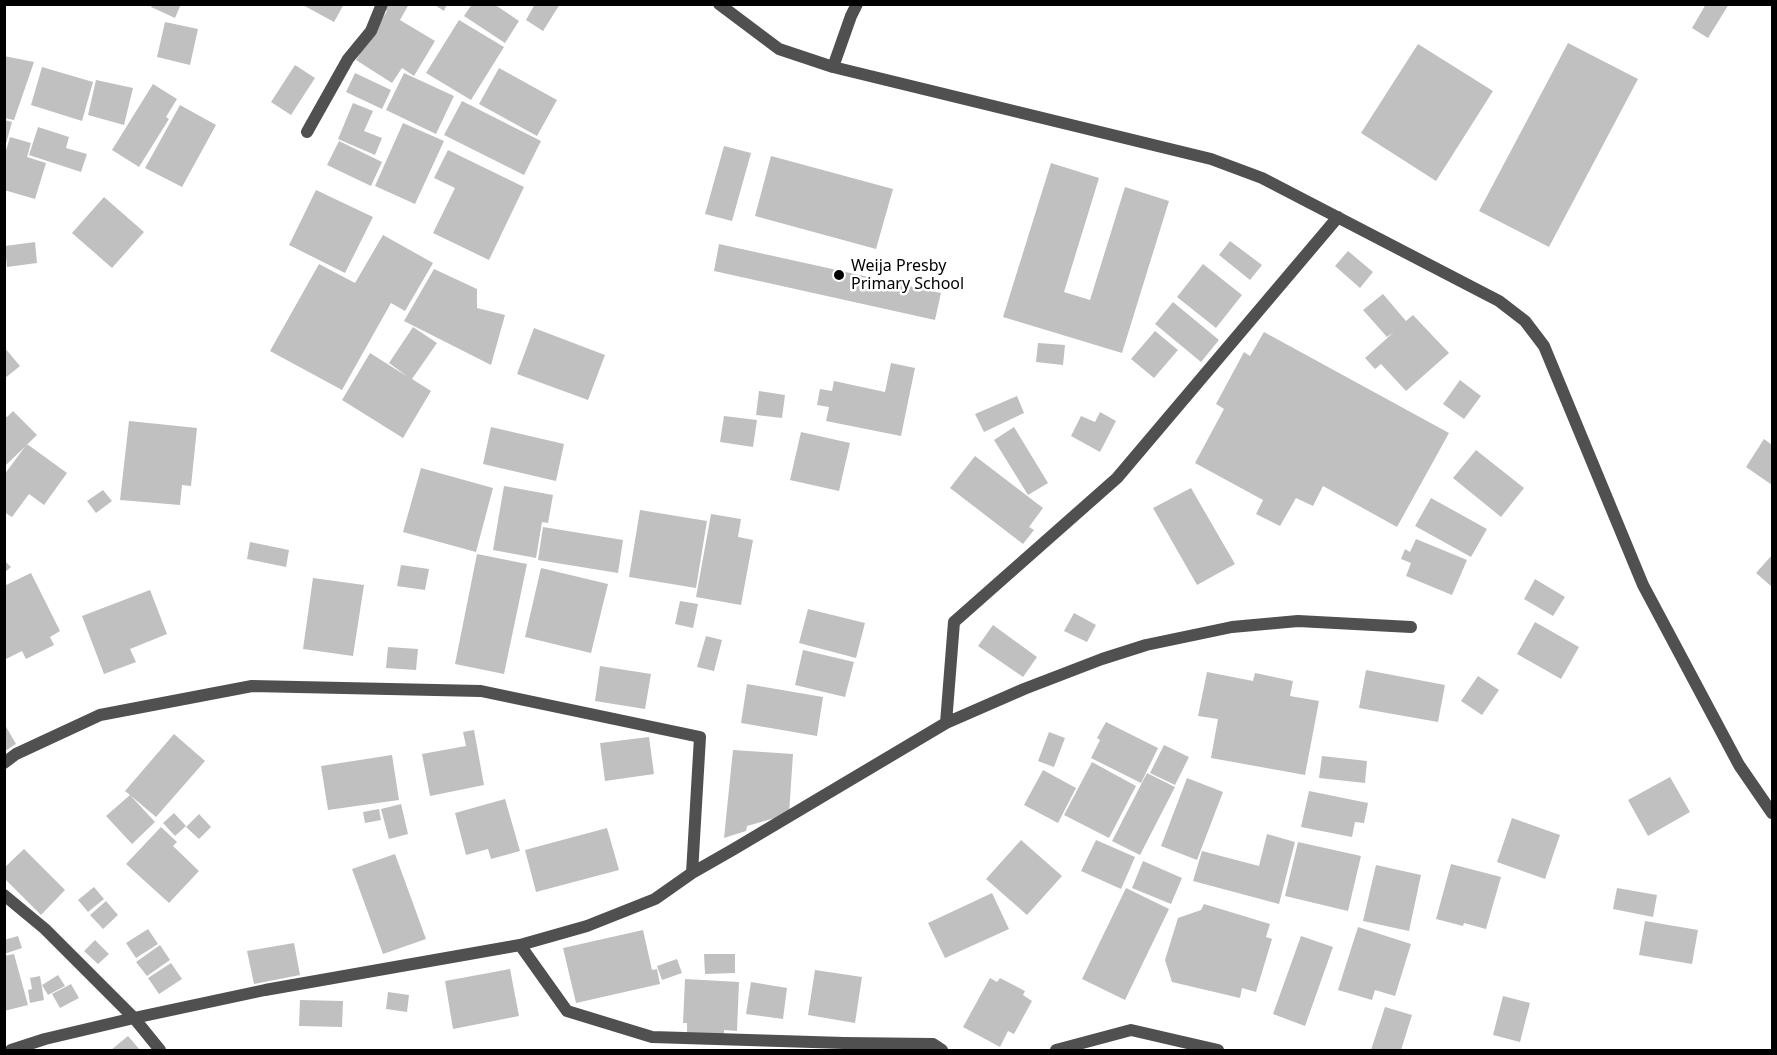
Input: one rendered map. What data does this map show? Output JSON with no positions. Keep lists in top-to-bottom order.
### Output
{
  "places": ["Weija Presby Primary School"]
}
